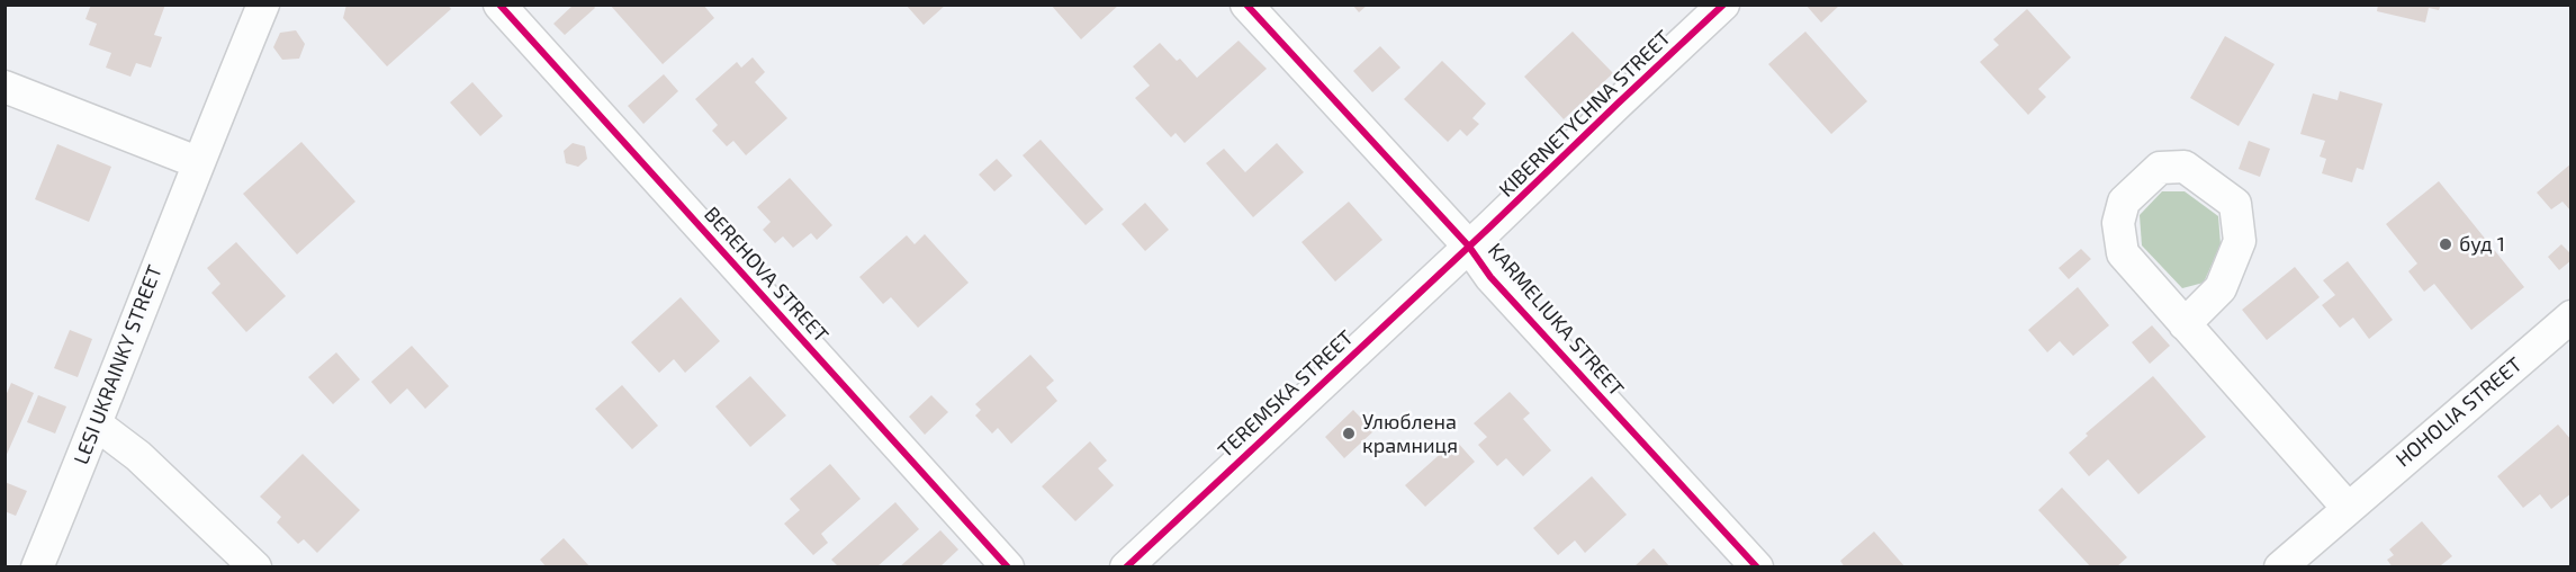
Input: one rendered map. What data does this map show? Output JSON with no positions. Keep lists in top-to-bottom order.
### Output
{
  "streets": {
    "street": [
      "KIBERNETYCHNA STREET",
      "BEREHOVA STREET",
      "KARMELIUKA STREET",
      "LESI UKRAINKY STREET",
      "TEREMSKA STREET",
      "HOHOLIA STREET"
    ]
  },
  "crossings": [
    ["KIBERNETYCHNA STREET", "KARMELIUKA STREET"],
    ["KIBERNETYCHNA STREET", "TEREMSKA STREET"],
    ["KARMELIUKA STREET", "TEREMSKA STREET"]
  ],
  "places": ["буд 1", "Улюблена крамниця"]
}
